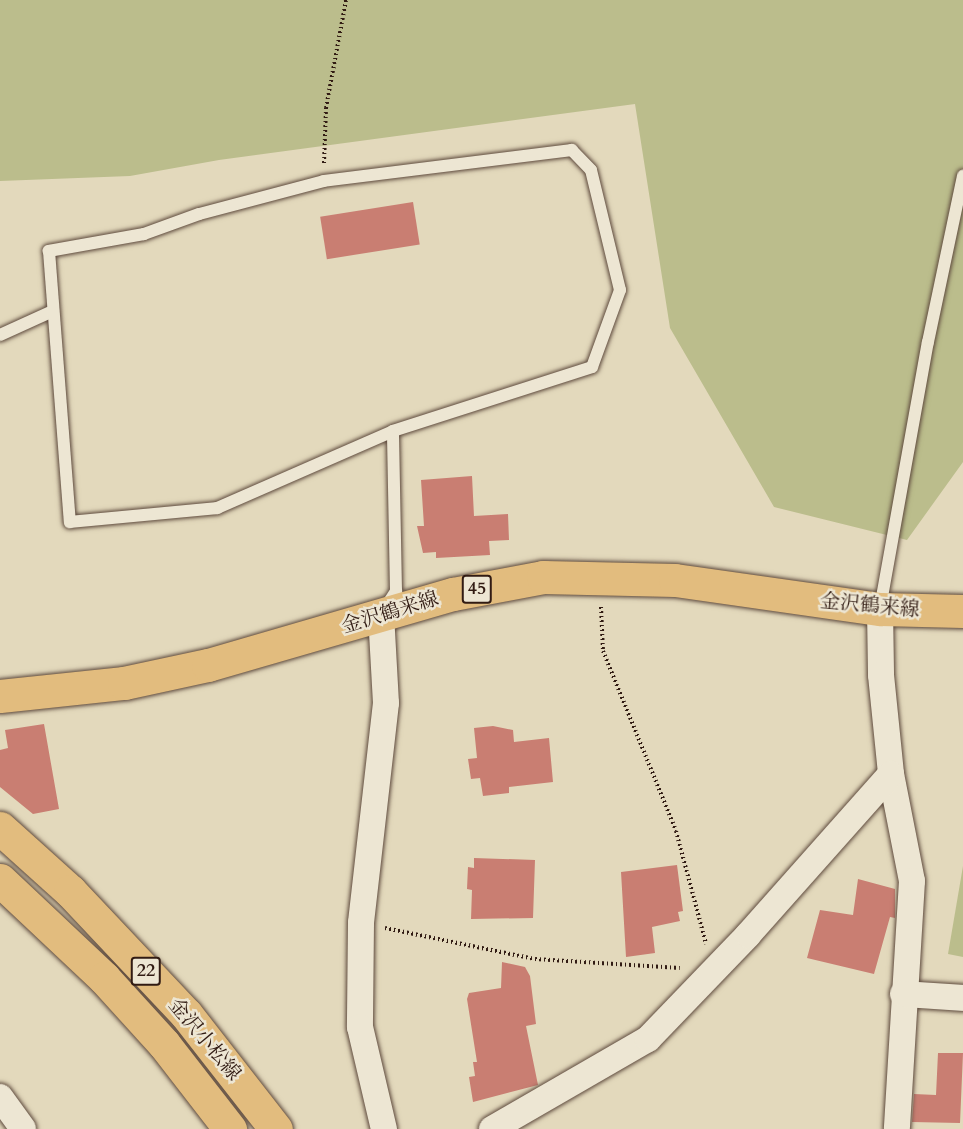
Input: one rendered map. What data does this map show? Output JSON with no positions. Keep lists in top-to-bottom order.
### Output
{
  "streets": {
    "main road": [
      "45",
      "金沢鶴来線",
      "22",
      "金沢小松線"
    ]
  }
}
